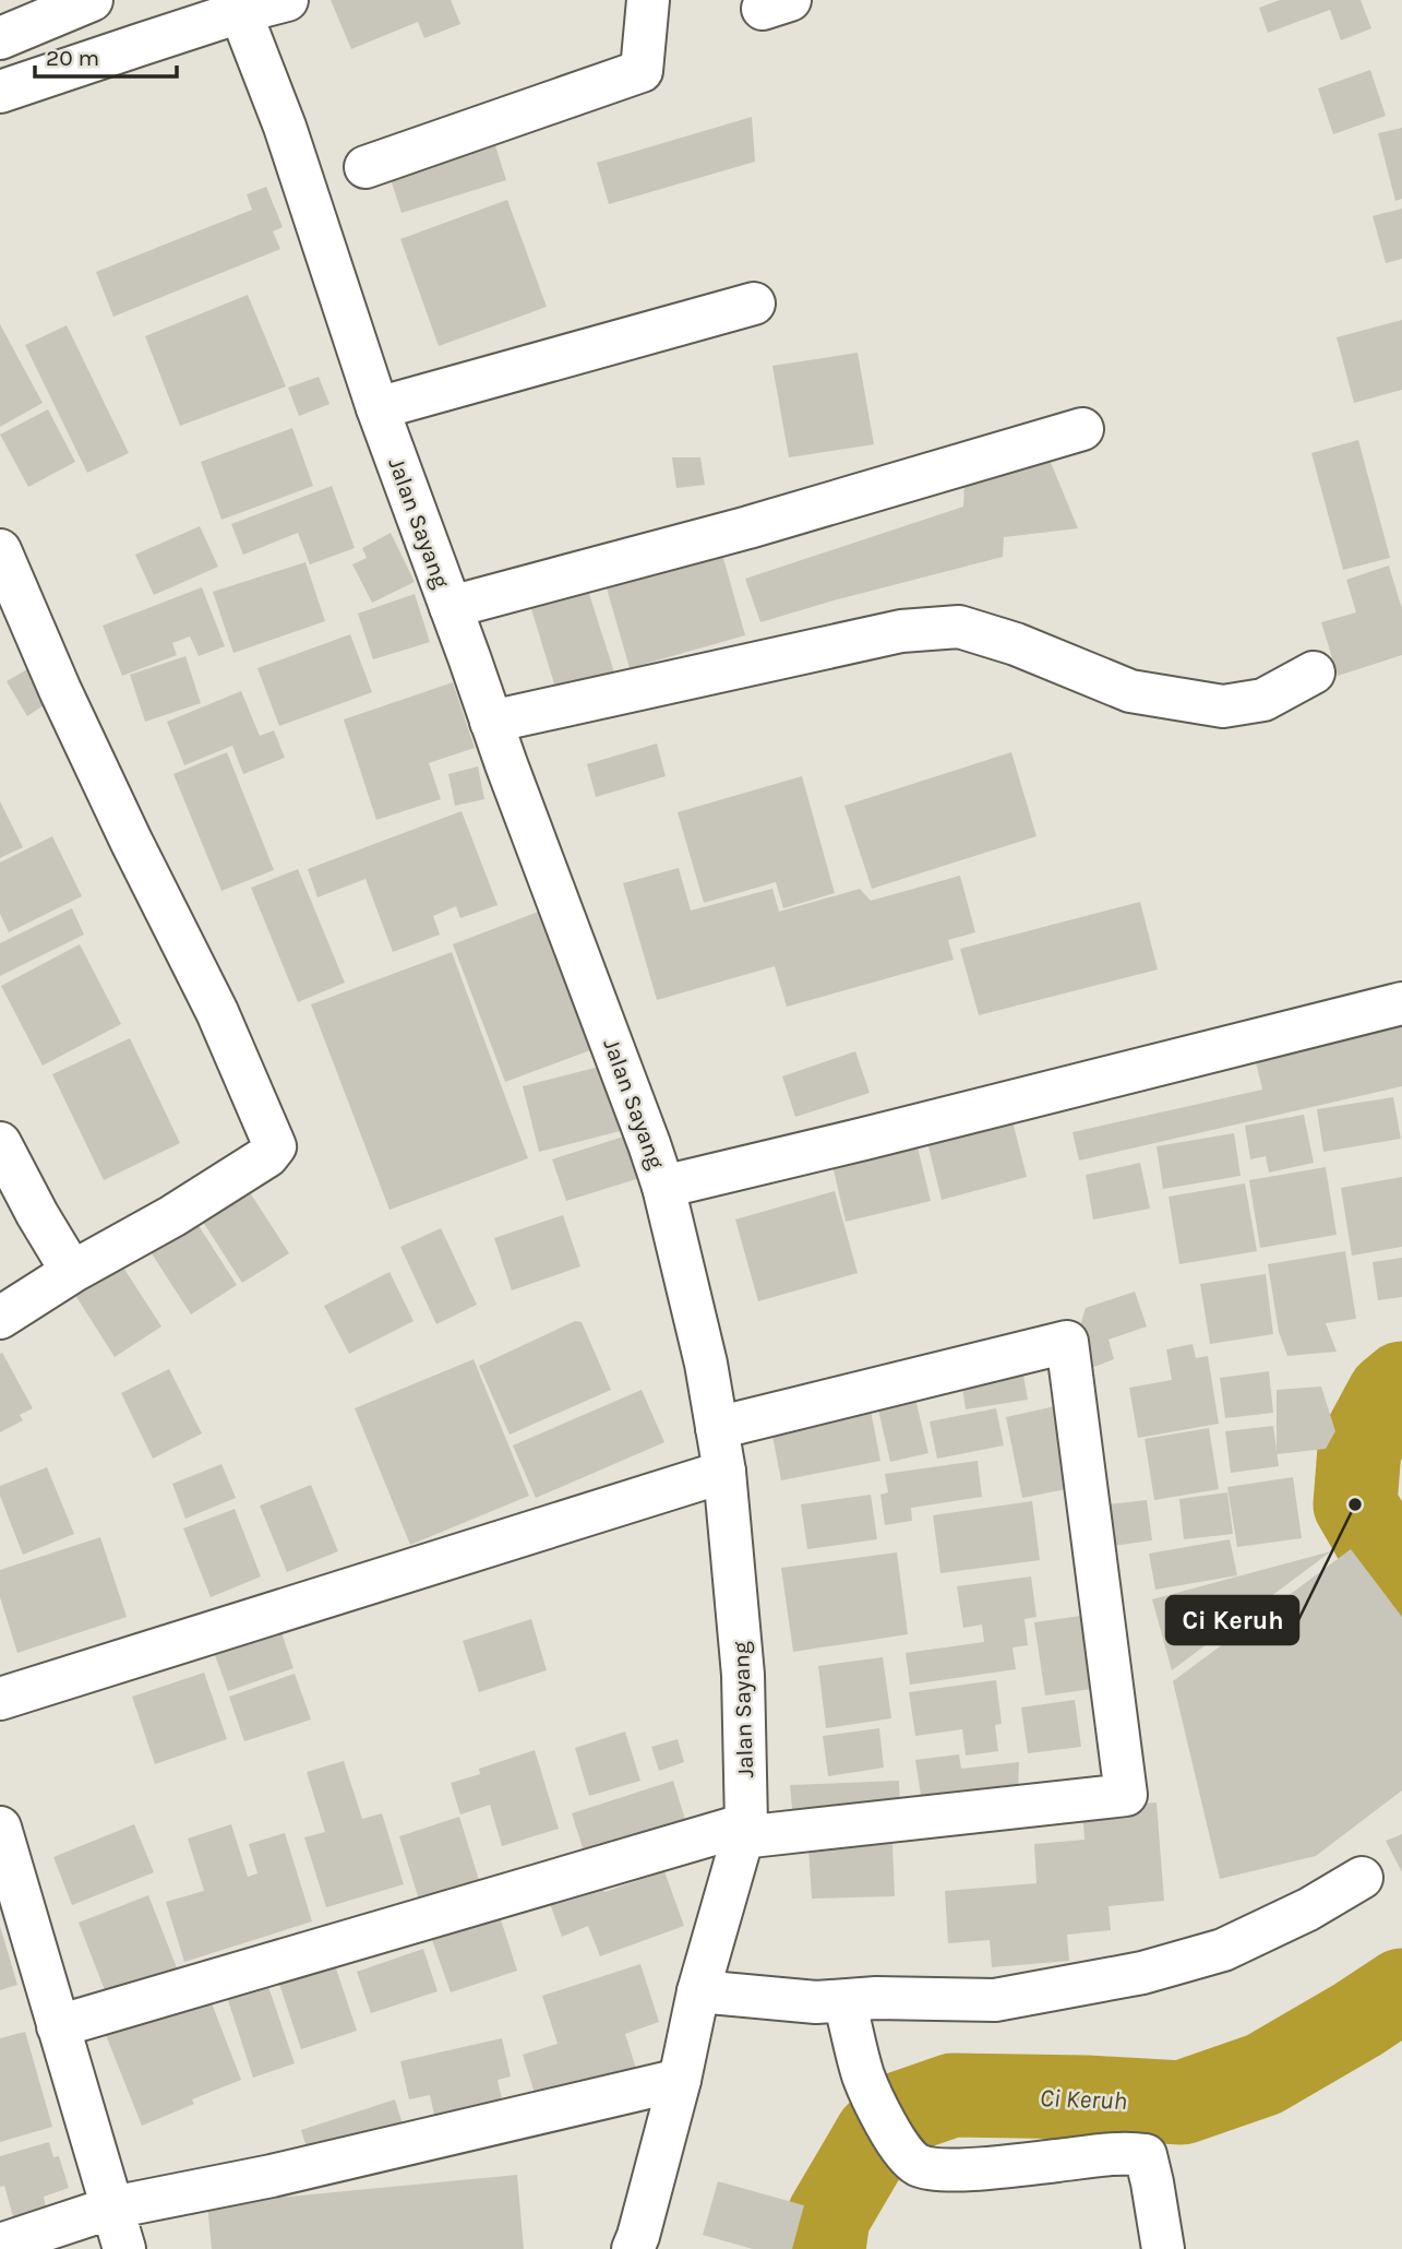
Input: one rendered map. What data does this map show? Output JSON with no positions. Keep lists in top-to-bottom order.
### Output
{
  "streets": {
    "street": ["Jalan Sayang"]
  },
  "water": ["Ci Keruh"],
  "places": ["Ci Keruh"],
  "scale_bar": "20 m"
}
